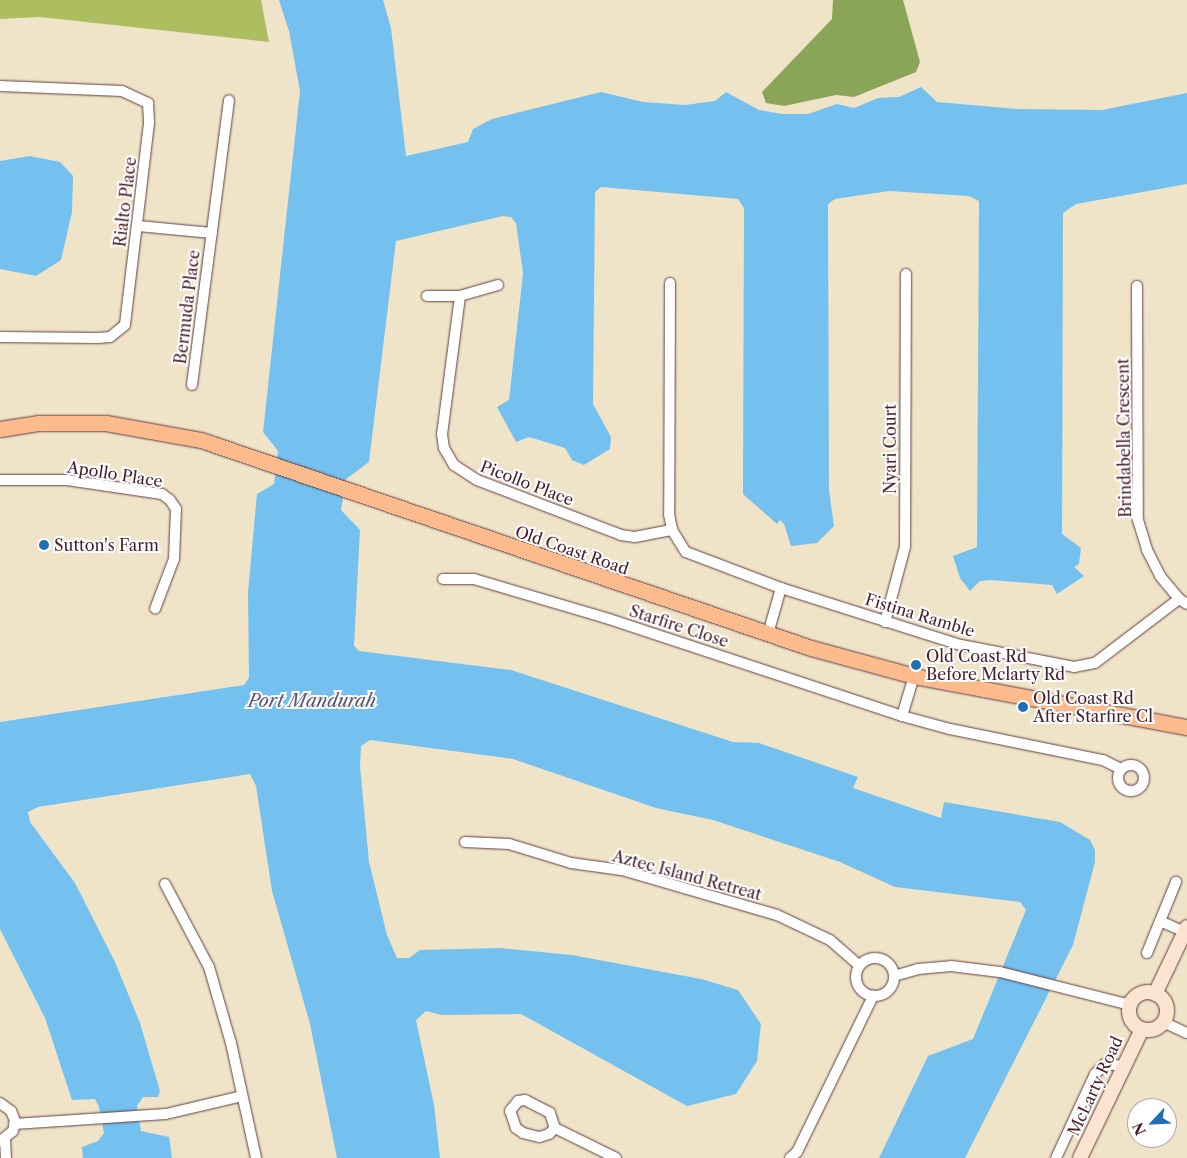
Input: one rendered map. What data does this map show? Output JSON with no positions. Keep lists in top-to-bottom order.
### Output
{
  "streets": {
    "main road": ["Old Coast Road"],
    "street": [
      "Rialto Place",
      "Bermuda Place",
      "Brindabella Crescent",
      "Nyari Court",
      "Apollo Place",
      "Picollo Place",
      "Fistina Ramble",
      "Starfire Close",
      "Aztec Island Retreat",
      "McLarty Road"
    ]
  },
  "crossings": [
    ["Rialto Place", "Bermuda Place"],
    ["Brindabella Crescent", "Fistina Ramble"],
    ["Nyari Court", "Fistina Ramble"],
    ["Picollo Place", "Fistina Ramble"]
  ],
  "water": ["Port Mandurah"],
  "places": ["Sutton's Farm", "Old Coast Rd Before Mclarty Rd", "Old Coast Rd After Starfire Cl"],
  "north": "bottom left"
}
